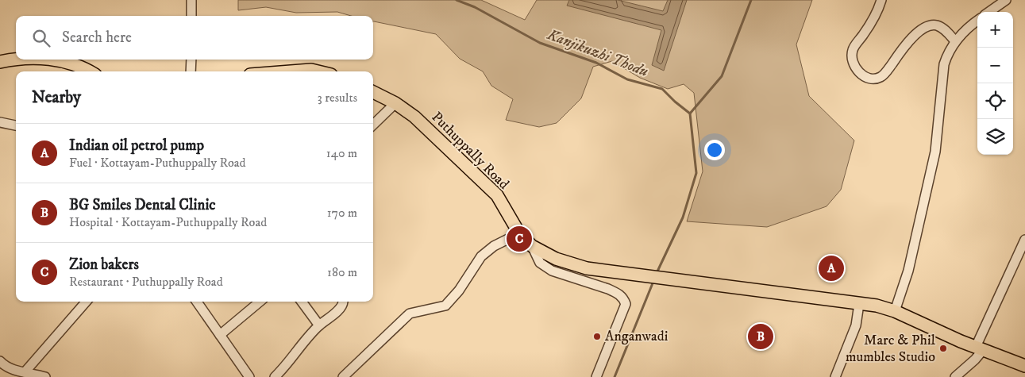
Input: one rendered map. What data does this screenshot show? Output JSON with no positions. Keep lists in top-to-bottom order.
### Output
{
  "streets": {
    "main road": ["Puthuppally Road"]
  },
  "water": ["Kanjikuzhi Thodu"],
  "places": ["Anganwadi", "Marc & Phil mumbles Studio"],
  "page": {
    "map_buttons": ["+", "−"],
    "search": "Search here",
    "heading": ["Nearby", "3 results"],
    "list": [
      {
        "mark": "A",
        "name": "Indian oil petrol pump",
        "note": "Fuel · Kottayam-Puthuppally Road",
        "value": "140 m"
      },
      {
        "mark": "B",
        "name": "BG Smiles Dental Clinic",
        "note": "Hospital · Kottayam-Puthuppally Road",
        "value": "170 m"
      },
      {
        "mark": "C",
        "name": "Zion bakers",
        "note": "Restaurant · Puthuppally Road",
        "value": "180 m"
      }
    ],
    "pins": ["C", "A", "B"]
  }
}
